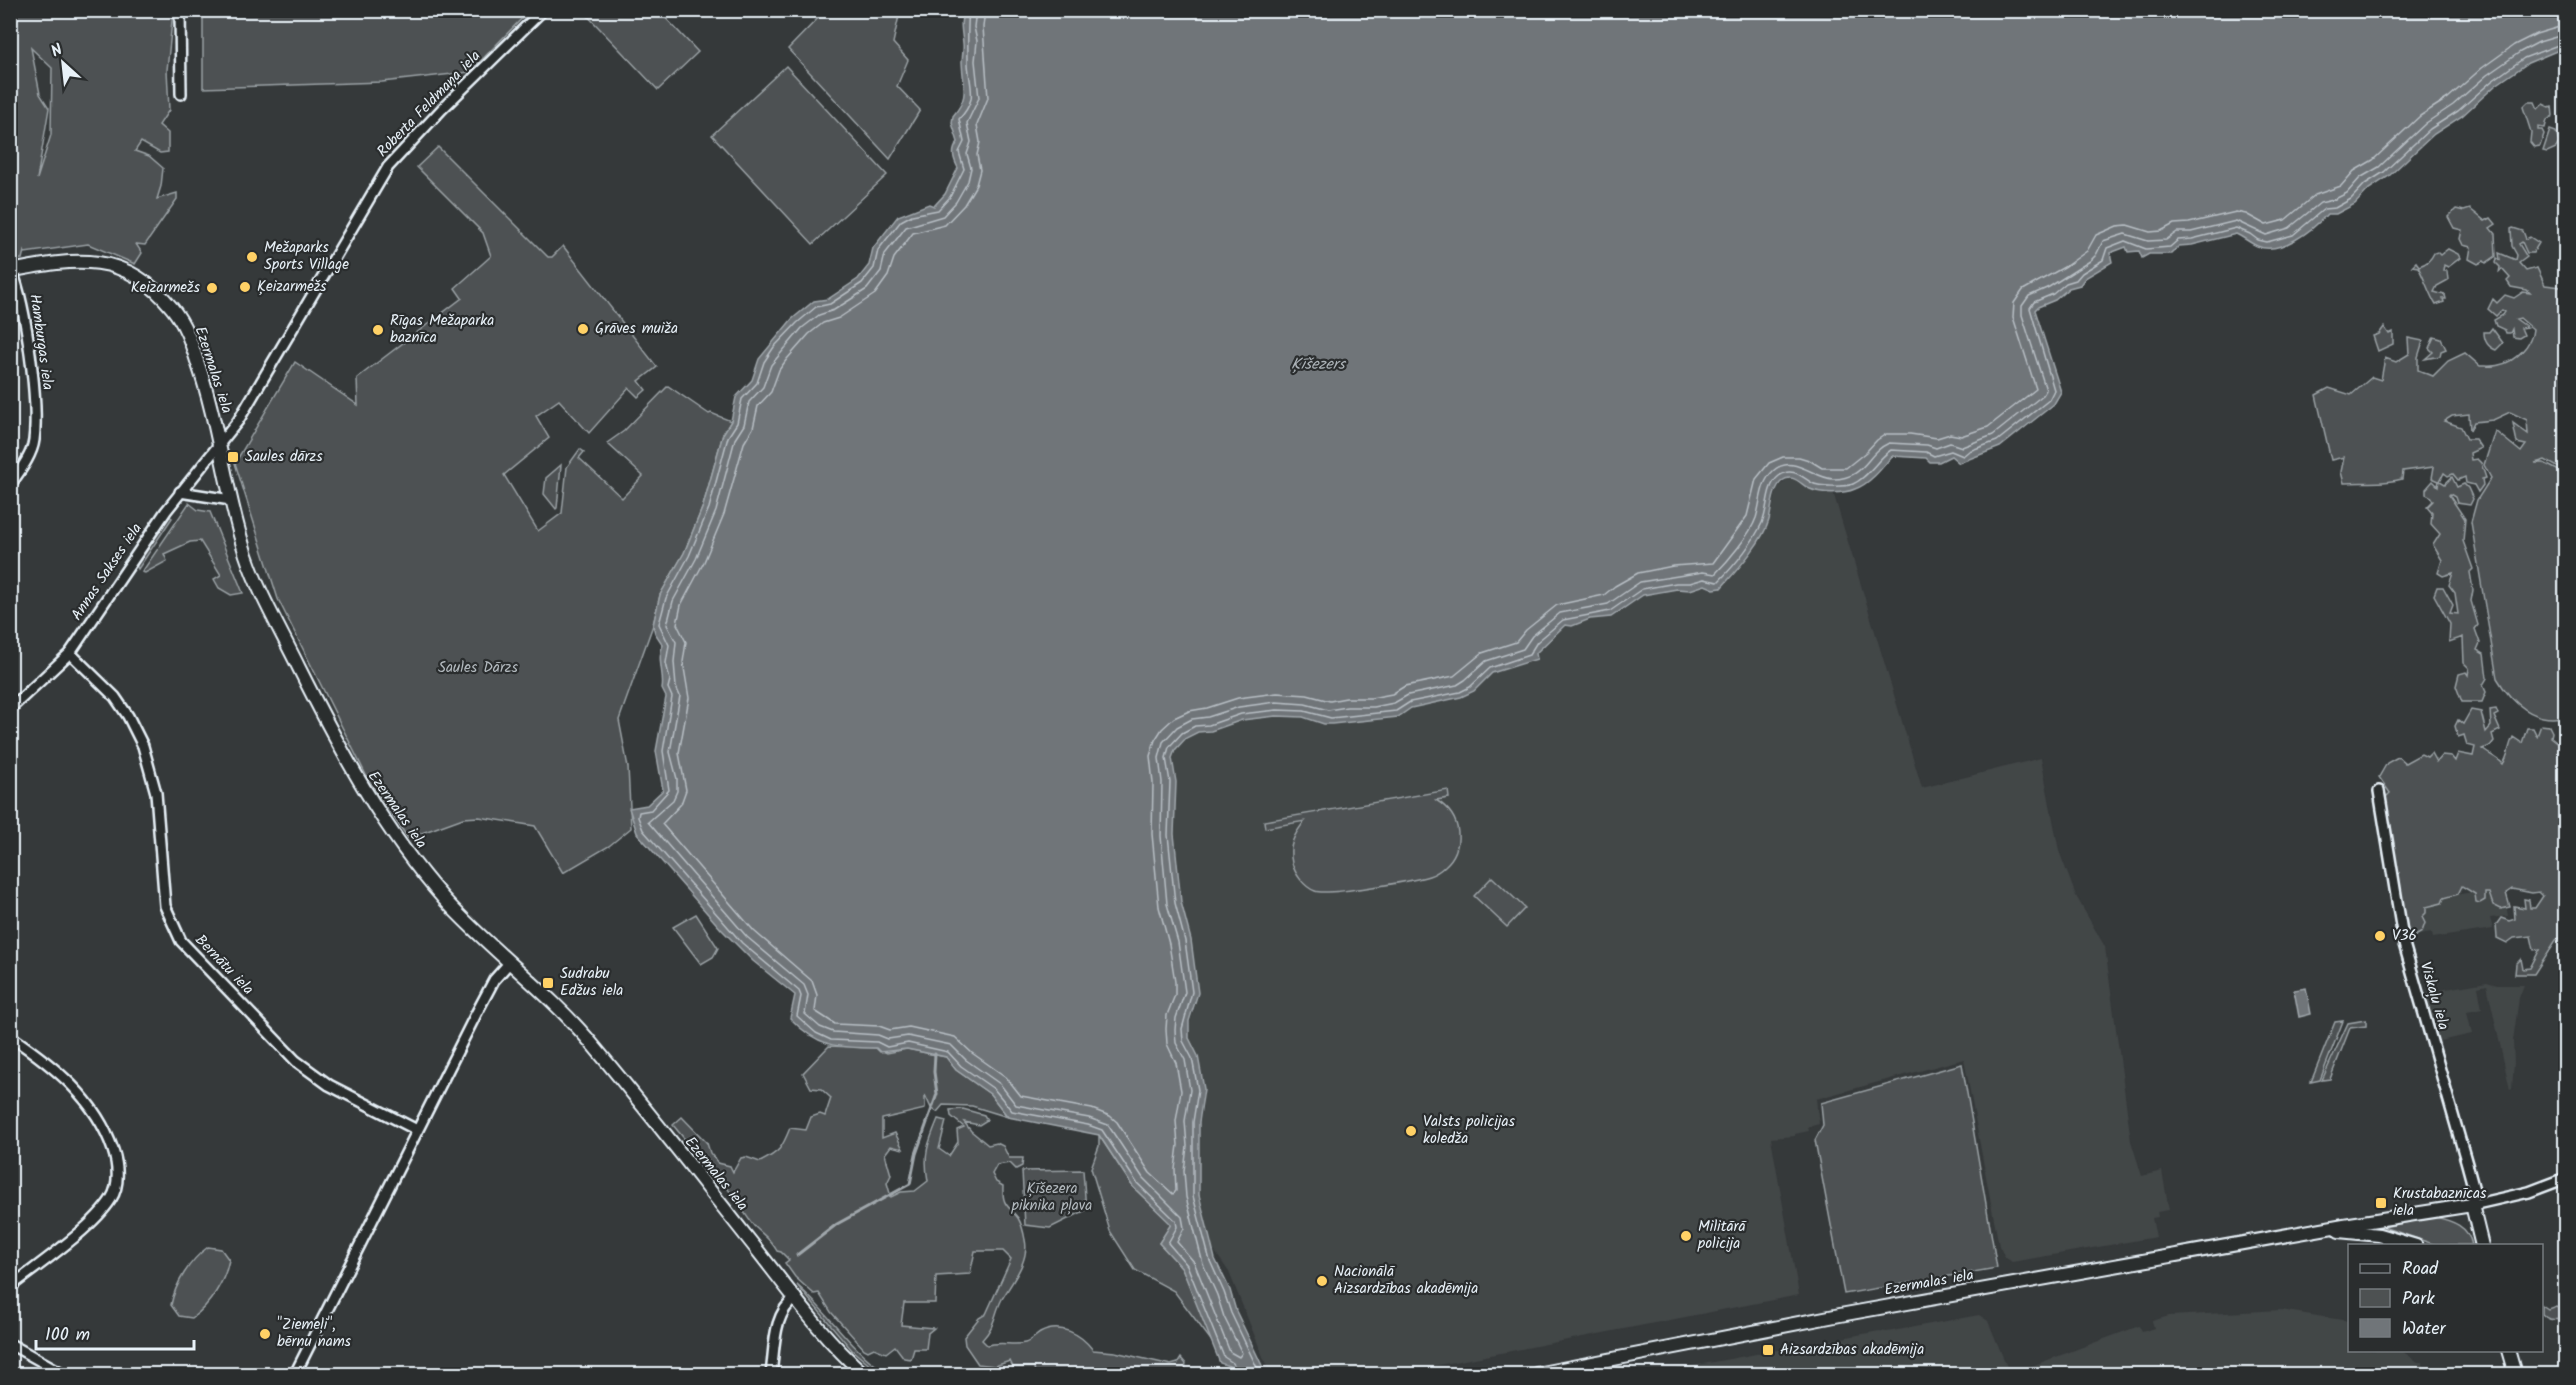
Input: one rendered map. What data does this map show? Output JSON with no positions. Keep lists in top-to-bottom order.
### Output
{
  "streets": {
    "street": [
      "Roberta Feldmaņa iela",
      "Hamburgas iela",
      "Ezermalas iela",
      "Annas Sakses iela",
      "Bernātu iela",
      "Viskaļu iela"
    ]
  },
  "crossings": [
    ["Roberta Feldmaņa iela", "Ezermalas iela"],
    ["Roberta Feldmaņa iela", "Annas Sakses iela"],
    ["Hamburgas iela", "Ezermalas iela"],
    ["Ezermalas iela", "Annas Sakses iela"],
    ["Ezermalas iela", "Viskaļu iela"],
    ["Annas Sakses iela", "Bernātu iela"]
  ],
  "water": ["Ķīšezers"],
  "parks": ["Saules Dārzs", "Ķīšezera piknika pļava"],
  "places": {
    "other": [
      "Mežaparks Sports Village",
      "Ķeizarmežs",
      "Keizarmežs",
      "Grāves muiža",
      "Rīgas Mežaparka baznīca",
      "V36",
      "Valsts policijas koledža",
      "Militārā policija",
      "Nacionālā Aizsardzības akadēmija",
      "\"Ziemeļi\", bērnu nams"
    ],
    "transit": [
      "Saules dārzs",
      "Sudrabu Edžus iela",
      "Krustabaznīcas iela",
      "Aizsardzības akadēmija"
    ]
  },
  "legend": ["Road", "Park", "Water"],
  "scale_bar": "100 m",
  "north": "top left"
}
